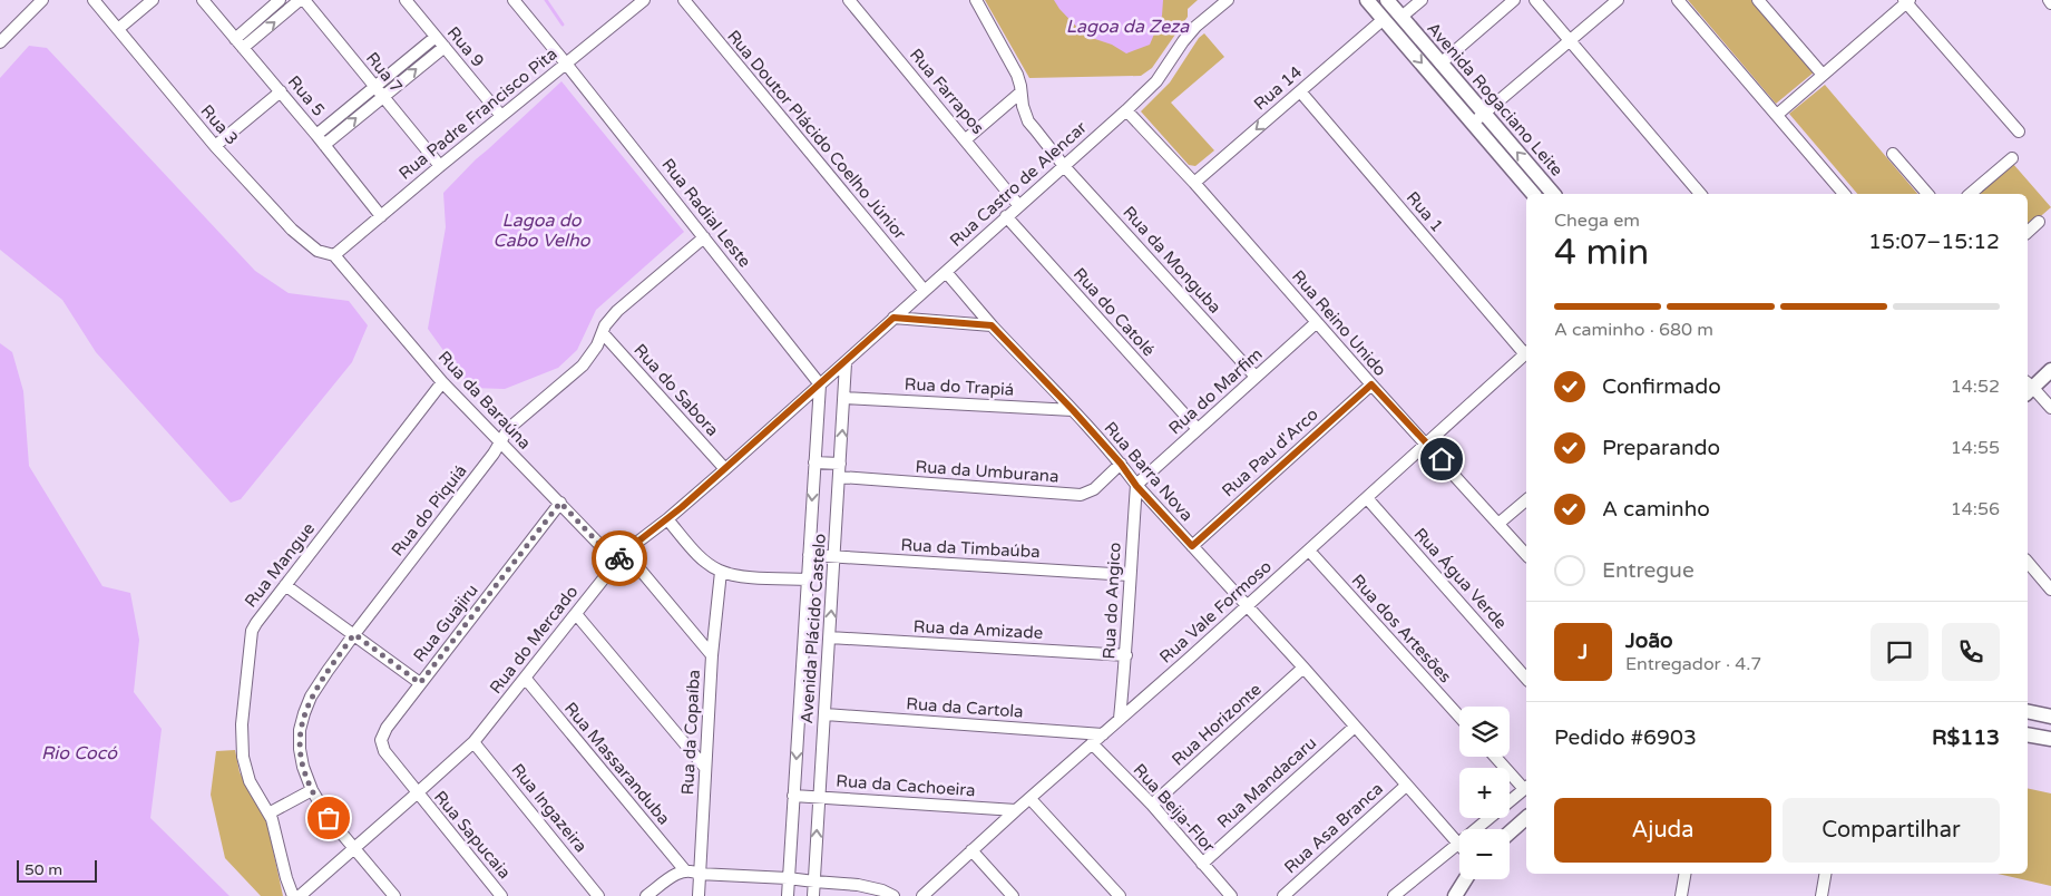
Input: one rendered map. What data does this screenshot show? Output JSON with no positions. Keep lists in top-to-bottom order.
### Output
{
  "streets": {
    "main road": ["Avenida Rogaciano Leite"],
    "street": [
      "Rua 9",
      "Rua 7",
      "Rua 14",
      "Rua Farrapos",
      "Rua 5",
      "Rua Padre Francisco Pita",
      "Rua 3",
      "Rua Doutor Plácido Coelho Júnior",
      "Rua Castro de Alencar",
      "Rua 1",
      "Rua Radial Leste",
      "Rua da Monguba",
      "Rua do Catolé",
      "Rua Reino Unido",
      "Rua do Trapiá",
      "Rua do Sabora",
      "Rua do Marfim",
      "Rua da Baraúna",
      "Rua Pau d'Arco",
      "Rua da Umburana",
      "Rua Barra Nova",
      "Rua do Piquiá",
      "Rua da Timbaúba",
      "Rua Mangue",
      "Rua Água Verde",
      "Rua do Angico",
      "Rua Vale Formoso",
      "Rua Guajiru",
      "Avenida Plácido Castelo",
      "Rua dos Artesões",
      "Rua da Amizade",
      "Rua do Mercado",
      "Rua da Cartola",
      "Rua Horizonte",
      "Rua da Copaíba",
      "Rua Massaranduba",
      "Rua Mandacaru",
      "Rua da Cachoeira",
      "Rua Ingazeira",
      "Rua Beija-Flor",
      "Rua Asa Branca",
      "Rua Sapucaia"
    ]
  },
  "crossings": [
    ["Rua 9", "Rua Padre Francisco Pita"],
    ["Rua 7", "Rua Padre Francisco Pita"],
    ["Rua 14", "Avenida Rogaciano Leite"],
    ["Rua 14", "Rua 1"],
    ["Rua 14", "Rua Reino Unido"],
    ["Rua Farrapos", "Rua Castro de Alencar"],
    ["Rua 5", "Rua Padre Francisco Pita"],
    ["Rua Padre Francisco Pita", "Rua 3"],
    ["Rua Padre Francisco Pita", "Rua Radial Leste"],
    ["Rua Padre Francisco Pita", "Rua da Baraúna"],
    ["Rua 3", "Rua da Baraúna"],
    ["Rua Doutor Plácido Coelho Júnior", "Rua Castro de Alencar"],
    ["Rua Castro de Alencar", "Rua Radial Leste"],
    ["Rua Castro de Alencar", "Rua da Monguba"],
    ["Rua Castro de Alencar", "Rua do Catolé"],
    ["Rua Castro de Alencar", "Rua Reino Unido"],
    ["Rua Castro de Alencar", "Rua Barra Nova"],
    ["Rua Castro de Alencar", "Avenida Plácido Castelo"],
    ["Rua Castro de Alencar", "Rua do Mercado"],
    ["Rua Radial Leste", "Rua do Piquiá"],
    ["Rua Radial Leste", "Avenida Plácido Castelo"],
    ["Rua Radial Leste", "Rua do Mercado"],
    ["Rua da Monguba", "Rua do Marfim"],
    ["Rua do Catolé", "Rua do Marfim"],
    ["Rua Reino Unido", "Rua do Marfim"],
    ["Rua Reino Unido", "Rua Pau d'Arco"],
    ["Rua Reino Unido", "Rua Vale Formoso"],
    ["Rua do Trapiá", "Rua Barra Nova"],
    ["Rua do Trapiá", "Avenida Plácido Castelo"],
    ["Rua do Sabora", "Rua do Piquiá"],
    ["Rua do Sabora", "Rua do Mercado"],
    ["Rua do Marfim", "Rua Barra Nova"],
    ["Rua do Marfim", "Rua do Angico"],
    ["Rua da Baraúna", "Rua do Piquiá"],
    ["Rua da Baraúna", "Rua Mangue"],
    ["Rua da Baraúna", "Rua Guajiru"],
    ["Rua da Baraúna", "Rua do Mercado"],
    ["Rua Pau d'Arco", "Rua Barra Nova"],
    ["Rua da Umburana", "Rua Barra Nova"],
    ["Rua da Umburana", "Avenida Plácido Castelo"],
    ["Rua Barra Nova", "Rua do Angico"],
    ["Rua Barra Nova", "Rua Vale Formoso"],
    ["Rua Barra Nova", "Rua Horizonte"],
    ["Rua Barra Nova", "Rua Mandacaru"],
    ["Rua Barra Nova", "Rua Asa Branca"],
    ["Rua do Piquiá", "Rua do Mercado"],
    ["Rua da Timbaúba", "Rua do Angico"],
    ["Rua da Timbaúba", "Avenida Plácido Castelo"],
    ["Rua Água Verde", "Rua Vale Formoso"],
    ["Rua do Angico", "Rua Vale Formoso"],
    ["Rua do Angico", "Rua da Amizade"],
    ["Rua Vale Formoso", "Rua dos Artesões"],
    ["Rua Vale Formoso", "Rua da Cartola"],
    ["Rua Vale Formoso", "Rua da Cachoeira"],
    ["Rua Vale Formoso", "Rua Beija-Flor"],
    ["Rua Guajiru", "Rua do Mercado"],
    ["Rua Guajiru", "Rua Sapucaia"],
    ["Avenida Plácido Castelo", "Rua da Amizade"],
    ["Avenida Plácido Castelo", "Rua do Mercado"],
    ["Avenida Plácido Castelo", "Rua da Cartola"],
    ["Avenida Plácido Castelo", "Rua da Cachoeira"],
    ["Rua do Mercado", "Rua Massaranduba"],
    ["Rua do Mercado", "Rua Ingazeira"],
    ["Rua do Mercado", "Rua Sapucaia"],
    ["Rua Horizonte", "Rua Beija-Flor"],
    ["Rua Mandacaru", "Rua Beija-Flor"]
  ],
  "one_way": ["Rua 14"],
  "water": ["Lagoa da Zeza", "Lagoa do Cabo Velho", "Rio Cocó"],
  "scale_bar": "50 m",
  "page": {
    "heading": ["4 min", "Chega em", "15:07–15:12"],
    "panel": [
      "João",
      "Entregador · 4.7",
      "Pedido #6903",
      "R$113"
    ],
    "bar": "A caminho · 680 m",
    "list": [
      ["Confirmado", "14:52"],
      ["Preparando", "14:55"],
      ["A caminho", "14:56"],
      "Entregue"
    ],
    "round": "J",
    "map_buttons": ["+", "−"],
    "buttons": ["Ajuda", "Compartilhar"],
    "scale": "50 m"
  }
}
